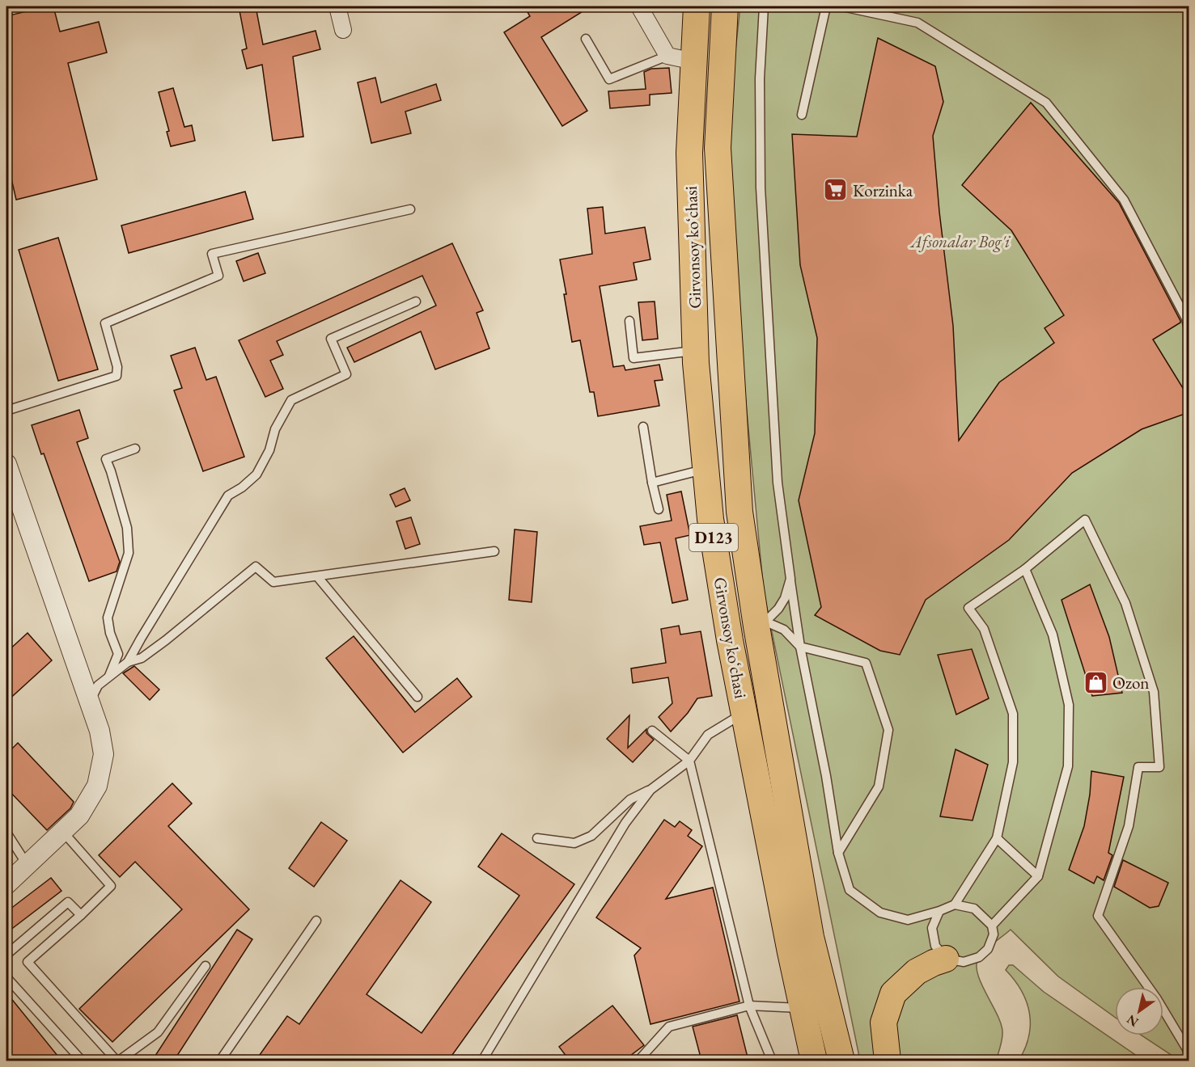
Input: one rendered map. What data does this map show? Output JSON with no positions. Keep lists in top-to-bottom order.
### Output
{
  "streets": {
    "main road": ["Girvonsoy koʻchasi", "D123"]
  },
  "parks": ["Afsonalar Bog'i"],
  "places": {
    "supermarket": ["Korzinka"],
    "shop": ["Ozon"]
  },
  "north": "bottom left"
}
